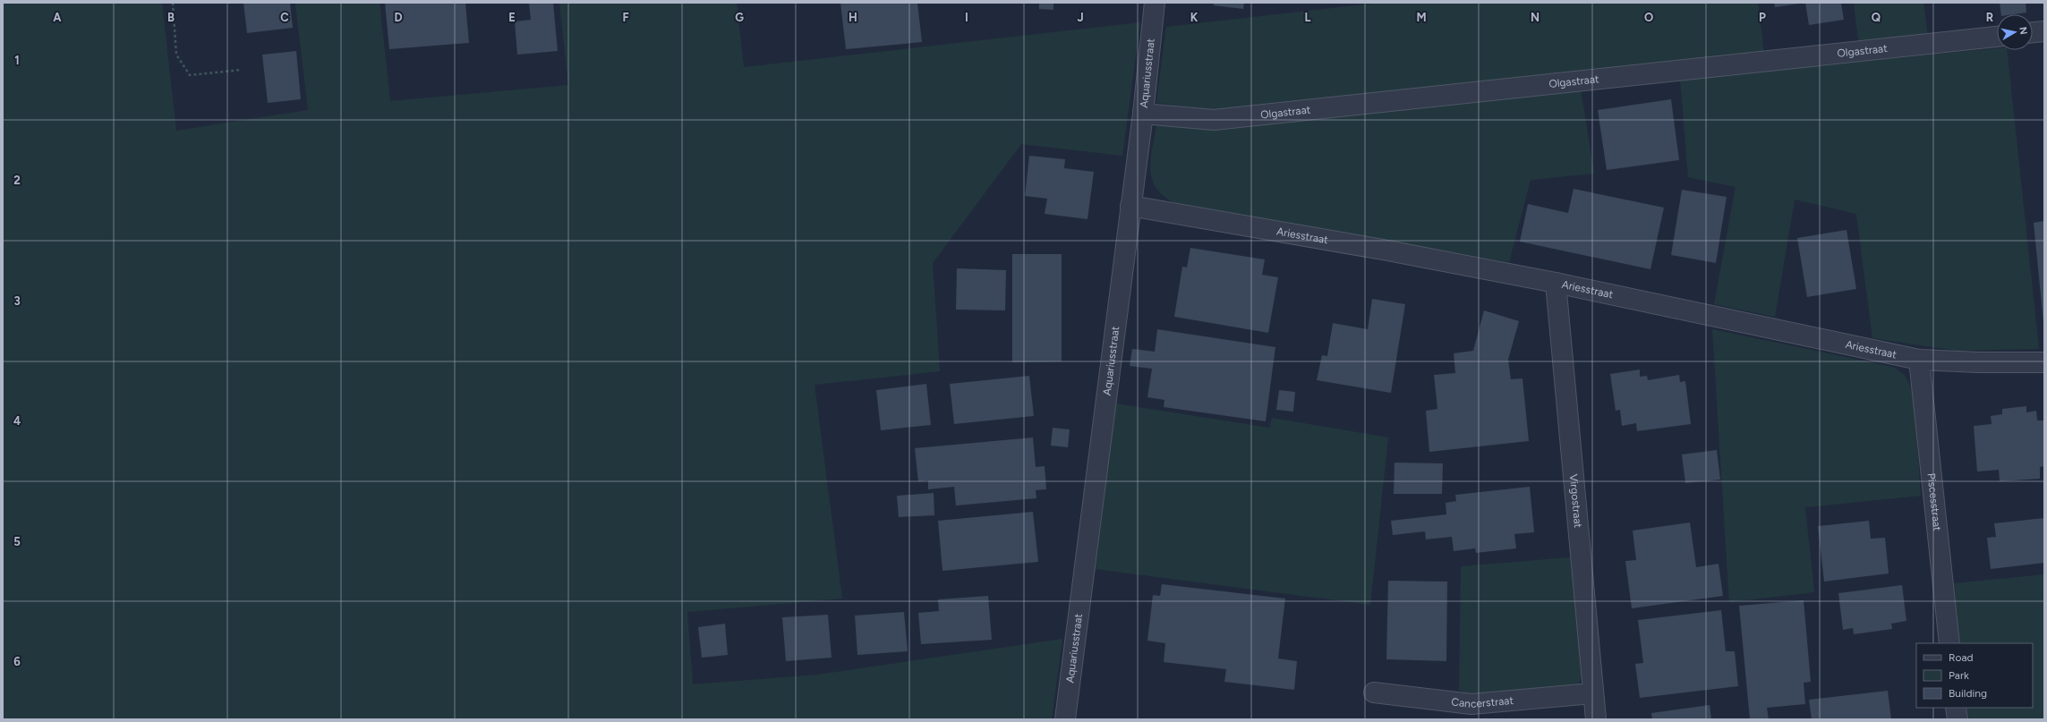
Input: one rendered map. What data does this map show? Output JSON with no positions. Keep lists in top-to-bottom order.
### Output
{
  "streets": {
    "street": [
      "Olgastraat",
      "Aquariusstraat",
      "Ariesstraat",
      "Virgostraat",
      "Piscesstraat",
      "Cancerstraat"
    ]
  },
  "crossings": [
    ["Olgastraat", "Aquariusstraat"],
    ["Aquariusstraat", "Ariesstraat"],
    ["Ariesstraat", "Virgostraat"],
    ["Ariesstraat", "Piscesstraat"],
    ["Virgostraat", "Cancerstraat"]
  ],
  "legend": ["Road", "Park", "Building"],
  "north": "right",
  "grid": {
    "columns": [
      "A",
      "B",
      "C",
      "D",
      "E",
      "F",
      "G",
      "H",
      "I",
      "J",
      "K",
      "L",
      "M",
      "N",
      "O",
      "P",
      "Q",
      "R"
    ],
    "rows": [
      "1",
      "2",
      "3",
      "4",
      "5",
      "6"
    ]
  }
}
